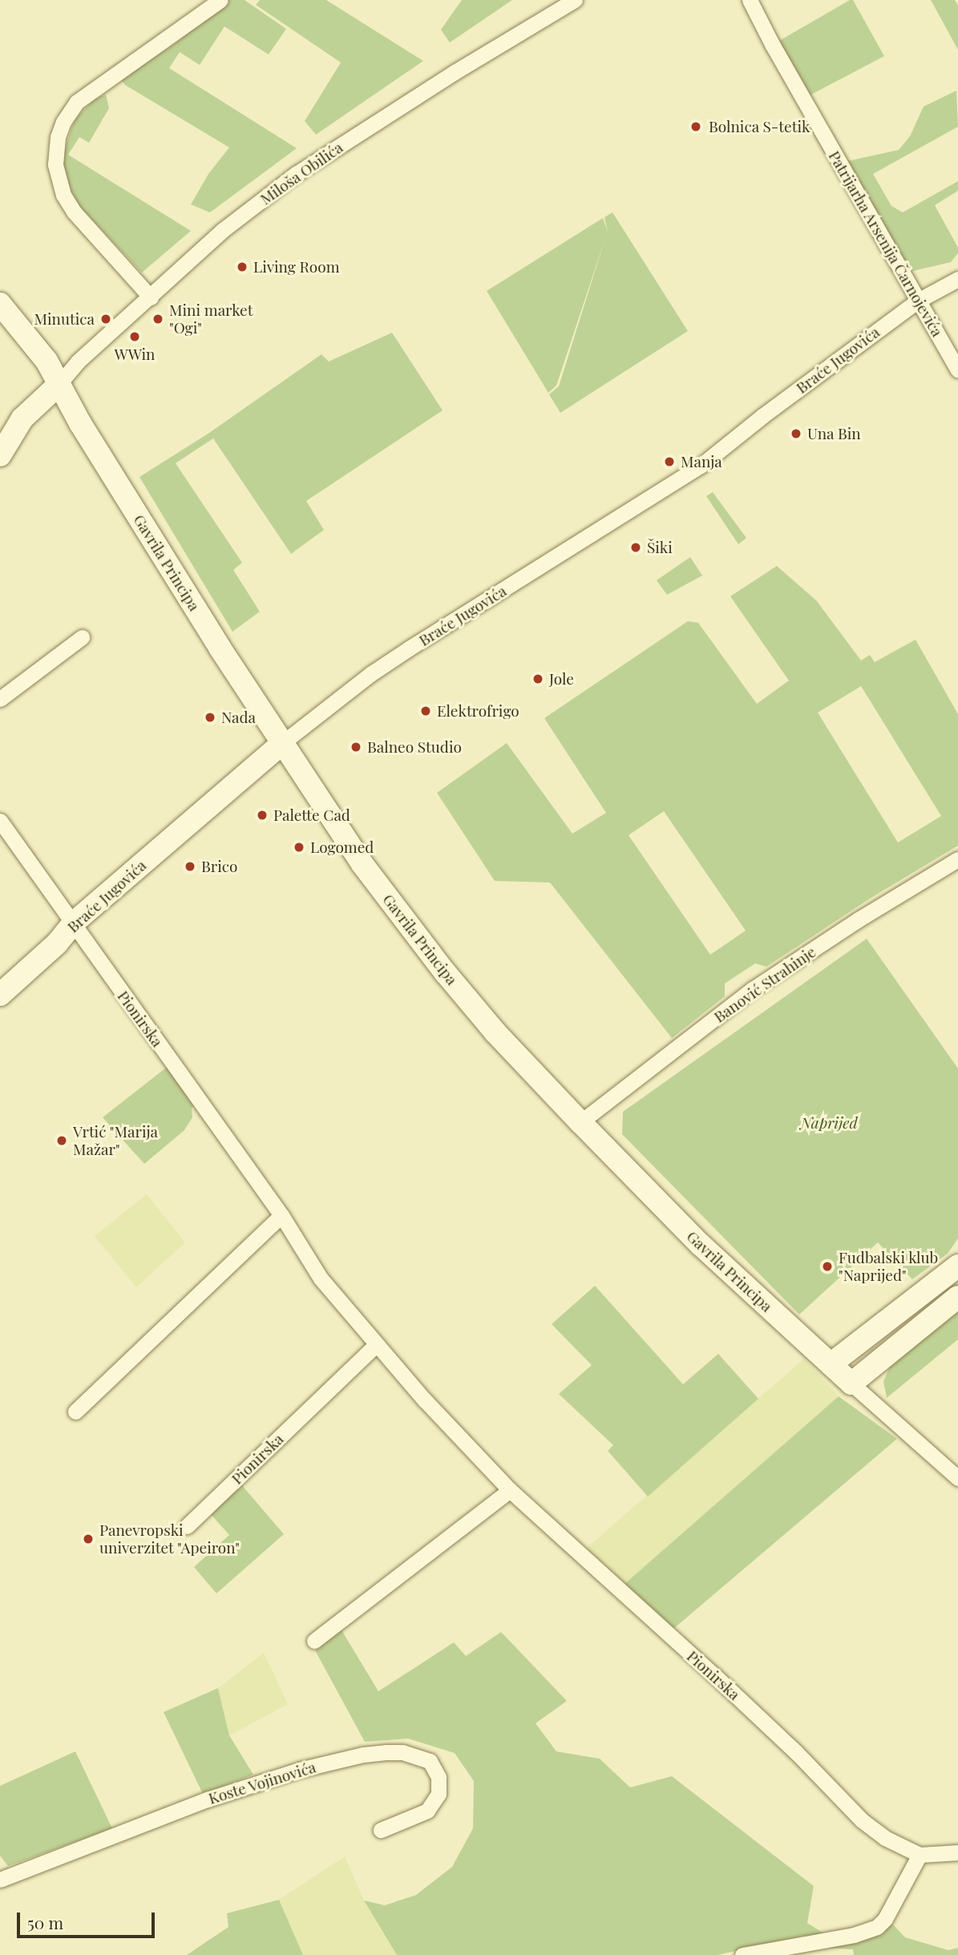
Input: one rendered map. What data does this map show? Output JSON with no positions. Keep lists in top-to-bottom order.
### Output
{
  "streets": {
    "main road": ["Braće Jugovića", "Gavrila Principa"],
    "street": [
      "Miloša Obilića",
      "Patrijarha Arsenija Čarnojevića",
      "Banović Strahinje",
      "Pionirska",
      "Koste Vojinovića"
    ]
  },
  "crossings": [
    ["Miloša Obilića", "Gavrila Principa"],
    ["Patrijarha Arsenija Čarnojevića", "Braće Jugovića"],
    ["Braće Jugovića", "Gavrila Principa"],
    ["Braće Jugovića", "Pionirska"],
    ["Gavrila Principa", "Banović Strahinje"]
  ],
  "parks": ["Naprijed"],
  "places": [
    "Bolnica S-tetik",
    "Living Room",
    "Minutica",
    "Mini market \"Ogi\"",
    "WWin",
    "Una Bin",
    "Manja",
    "Šiki",
    "Jole",
    "Elektrofrigo",
    "Nada",
    "Balneo Studio",
    "Palette Cad",
    "Logomed",
    "Brico",
    "Vrtić \"Marija Mažar\"",
    "Fudbalski klub \"Naprijed\"",
    "Panevropski univerzitet \"Apeiron\""
  ],
  "scale_bar": "50 m"
}
